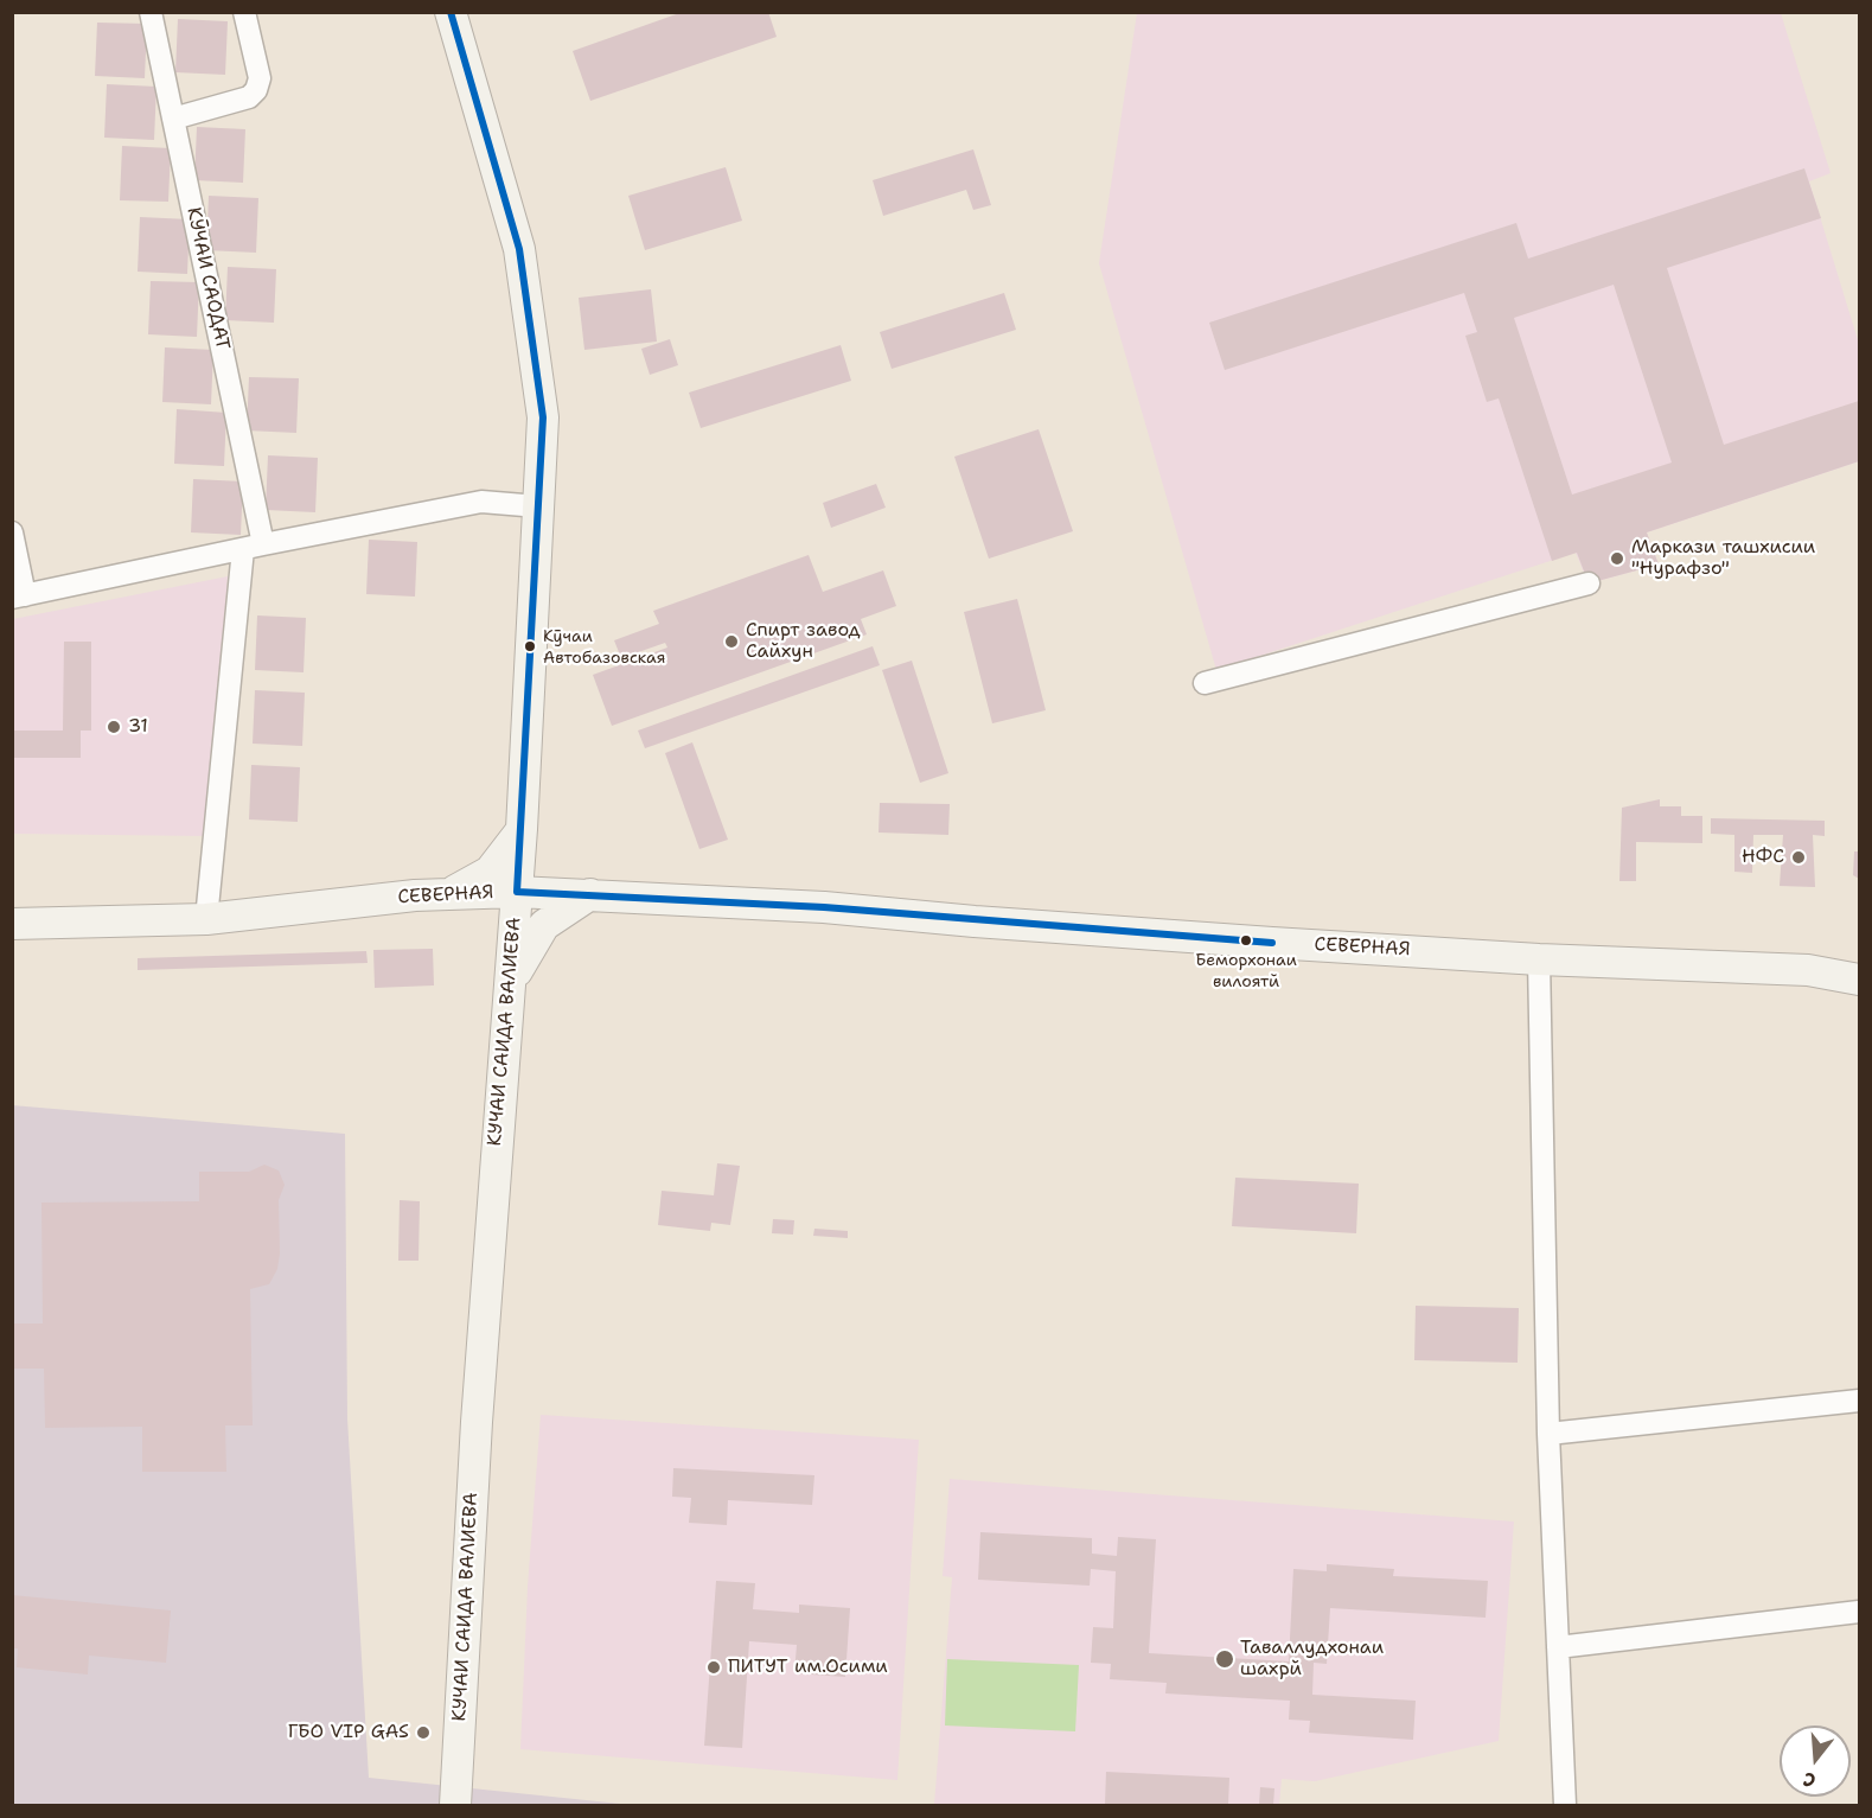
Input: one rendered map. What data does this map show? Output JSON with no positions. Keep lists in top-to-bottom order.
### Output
{
  "streets": {
    "main road": ["СЕВЕРНАЯ", "КУЧАИ САИДА ВАЛИЕВА"],
    "street": ["КӮЧАИ САОДАТ"]
  },
  "crossings": [
    ["КӮЧАИ САОДАТ", "СЕВЕРНАЯ"],
    ["СЕВЕРНАЯ", "КУЧАИ САИДА ВАЛИЕВА"]
  ],
  "places": [
    "Маркази ташхисии \"Нурафзо\"",
    "Спирт завод Сайхун",
    "Кӯчаи Автобазовская",
    "31",
    "НФС",
    "Беморхонаи вилоятй",
    "Таваллудхонаи шахрй",
    "ПИТУТ им.Осими",
    "ГБО VIP GAS"
  ],
  "north": "bottom"
}
